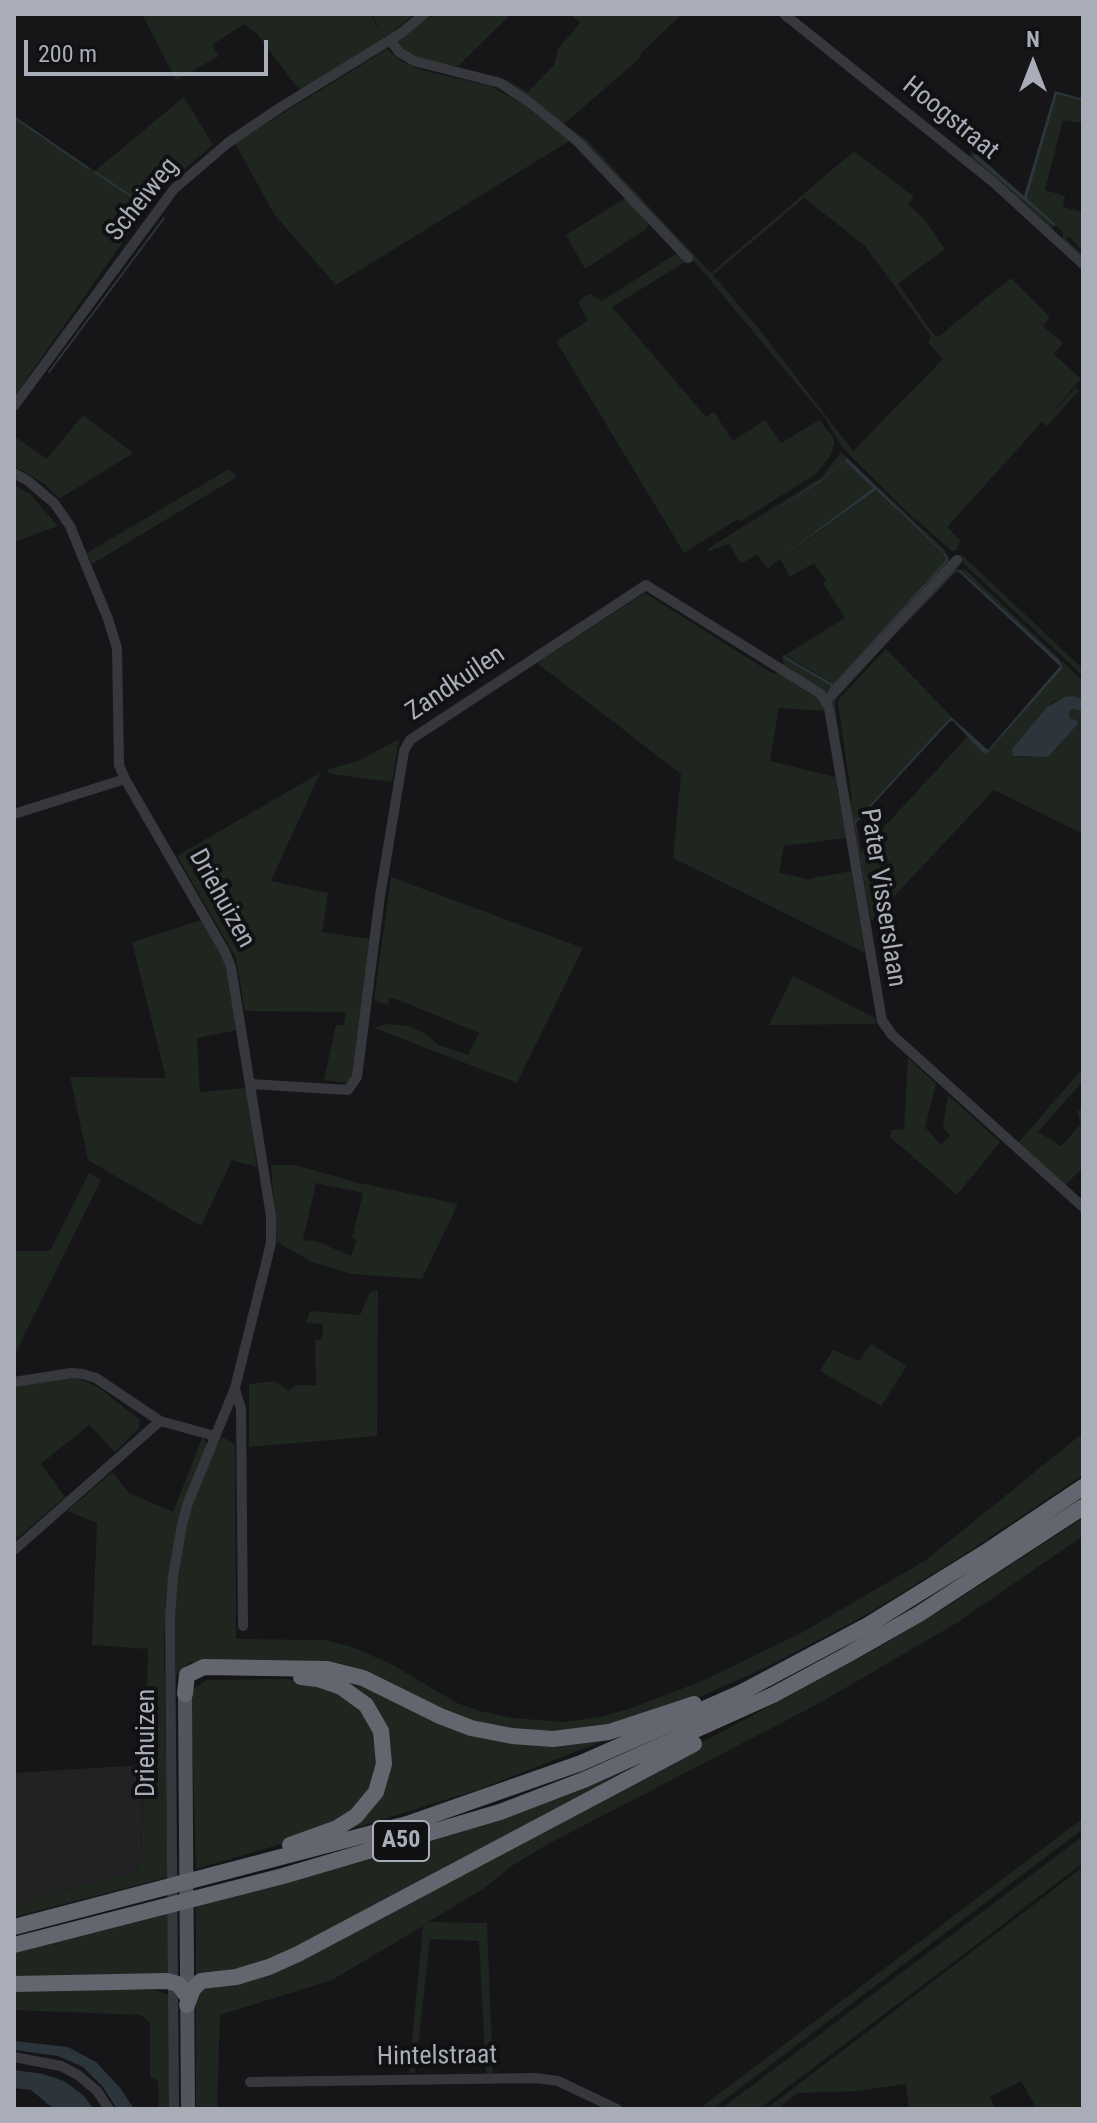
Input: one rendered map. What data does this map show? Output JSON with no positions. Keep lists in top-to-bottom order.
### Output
{
  "streets": {
    "highway": ["A50"],
    "main road": ["Driehuizen"],
    "street": [
      "Hoogstraat",
      "Scheiweg",
      "Zandkuilen",
      "Pater Visserslaan",
      "Hintelstraat"
    ]
  },
  "crossings": [
    ["Zandkuilen", "Pater Visserslaan"],
    ["Zandkuilen", "Driehuizen"],
    ["Driehuizen", "A50"]
  ],
  "scale_bar": "200 m",
  "north": "top"
}
